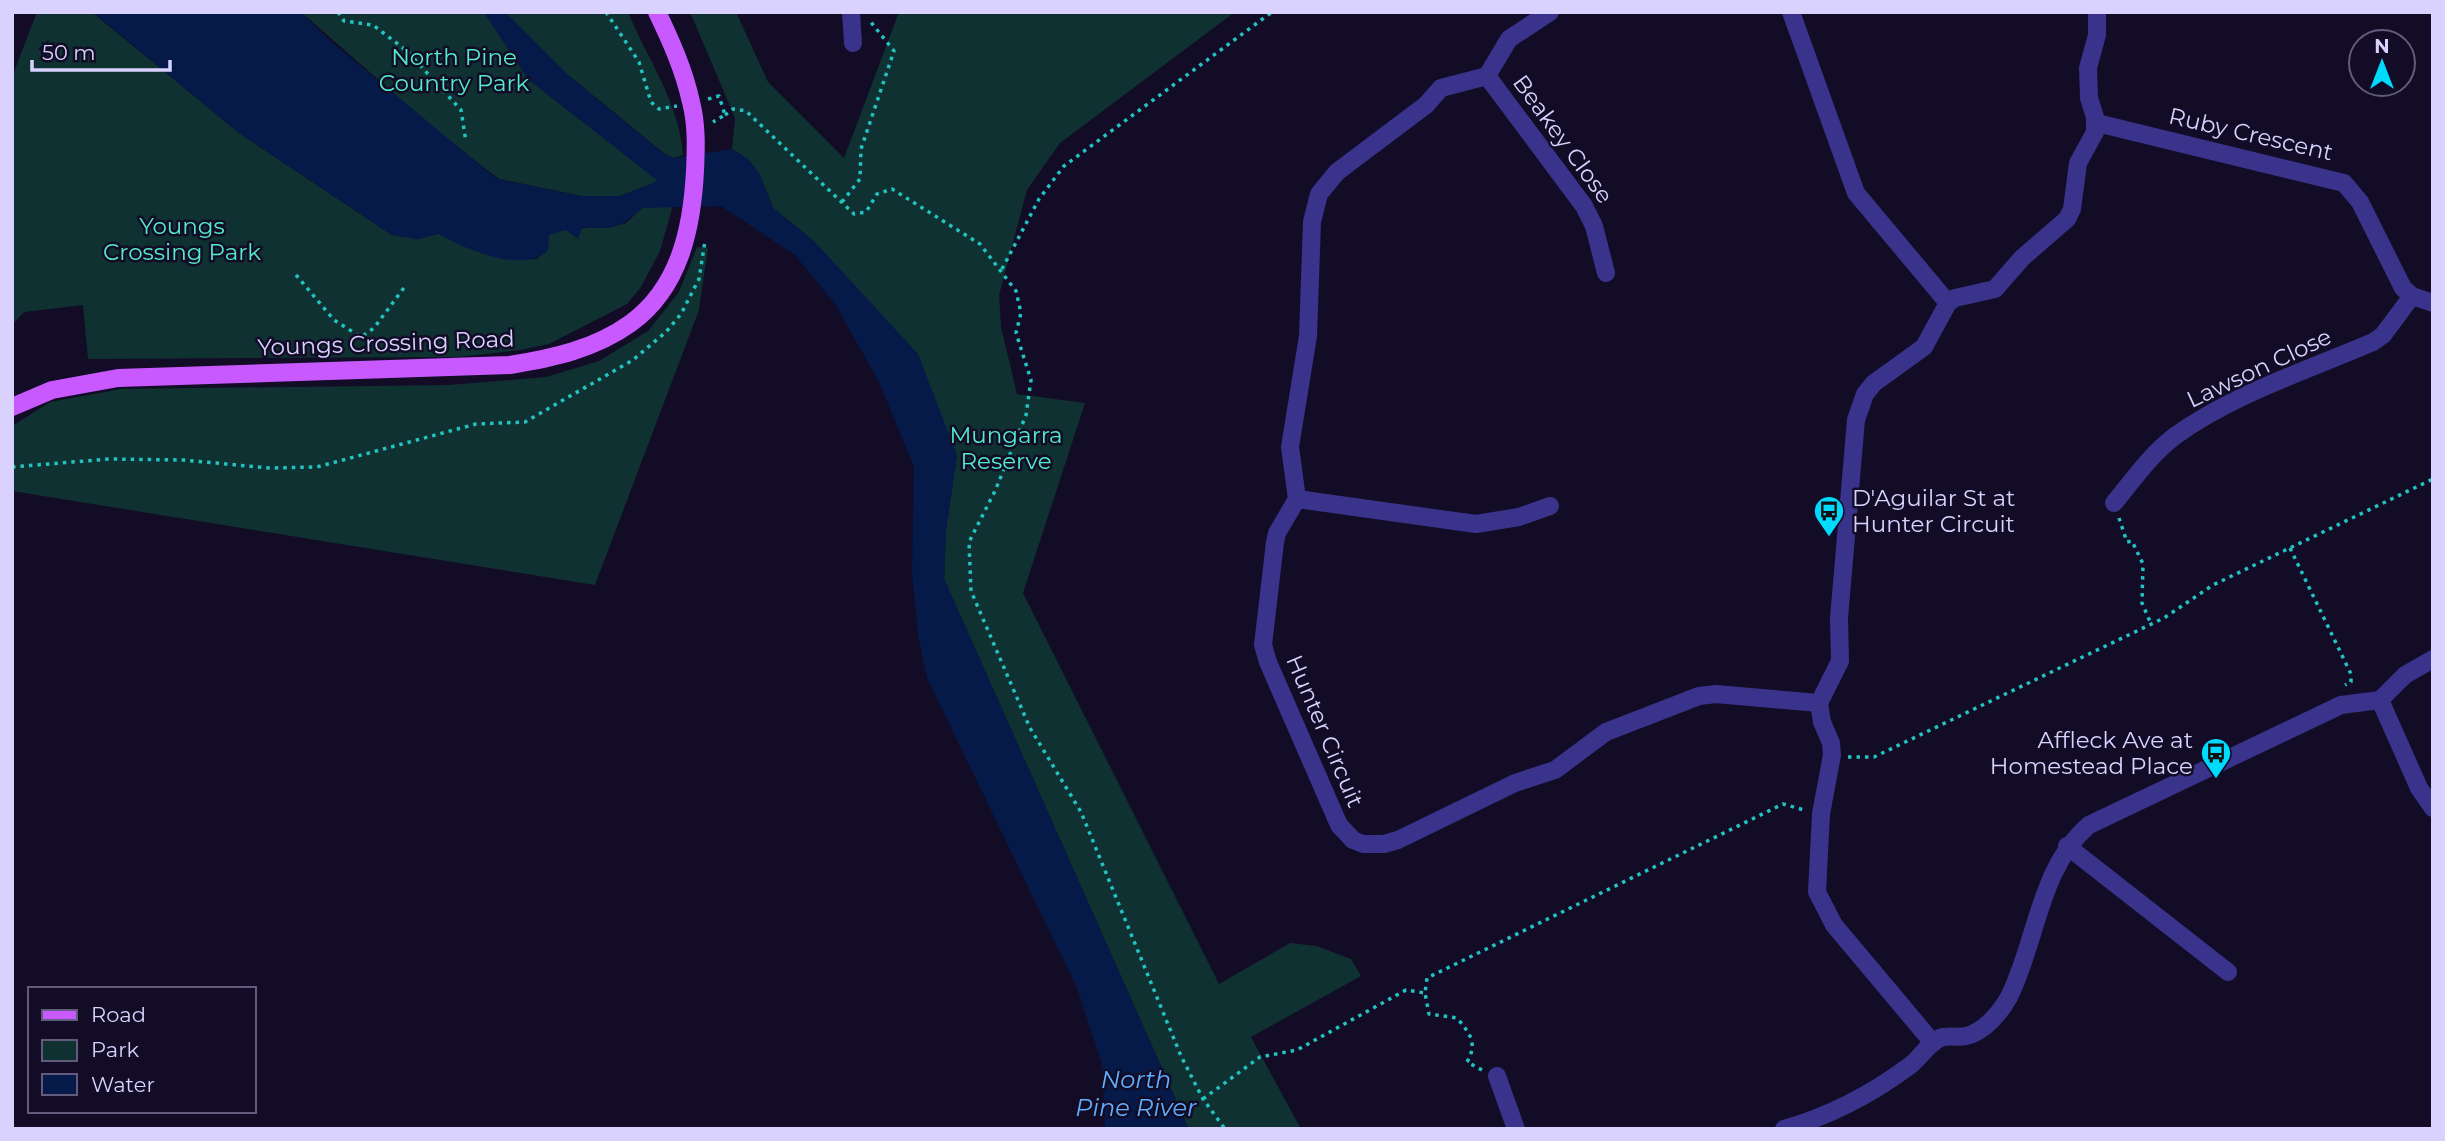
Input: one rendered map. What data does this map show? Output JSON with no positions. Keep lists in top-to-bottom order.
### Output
{
  "streets": {
    "main road": ["Youngs Crossing Road"],
    "street": [
      "Ruby Crescent",
      "Beakey Close",
      "Lawson Close",
      "Hunter Circuit"
    ]
  },
  "crossings": [
    ["Ruby Crescent", "Lawson Close"]
  ],
  "water": ["North Pine River"],
  "parks": ["North Pine Country Park", "Youngs Crossing Park", "Mungarra Reserve"],
  "places": {
    "bus stop": ["D'Aguilar St at Hunter Circuit", "Affleck Ave at Homestead Place"]
  },
  "legend": ["Road", "Park", "Water"],
  "scale_bar": "50 m",
  "north": "top"
}
